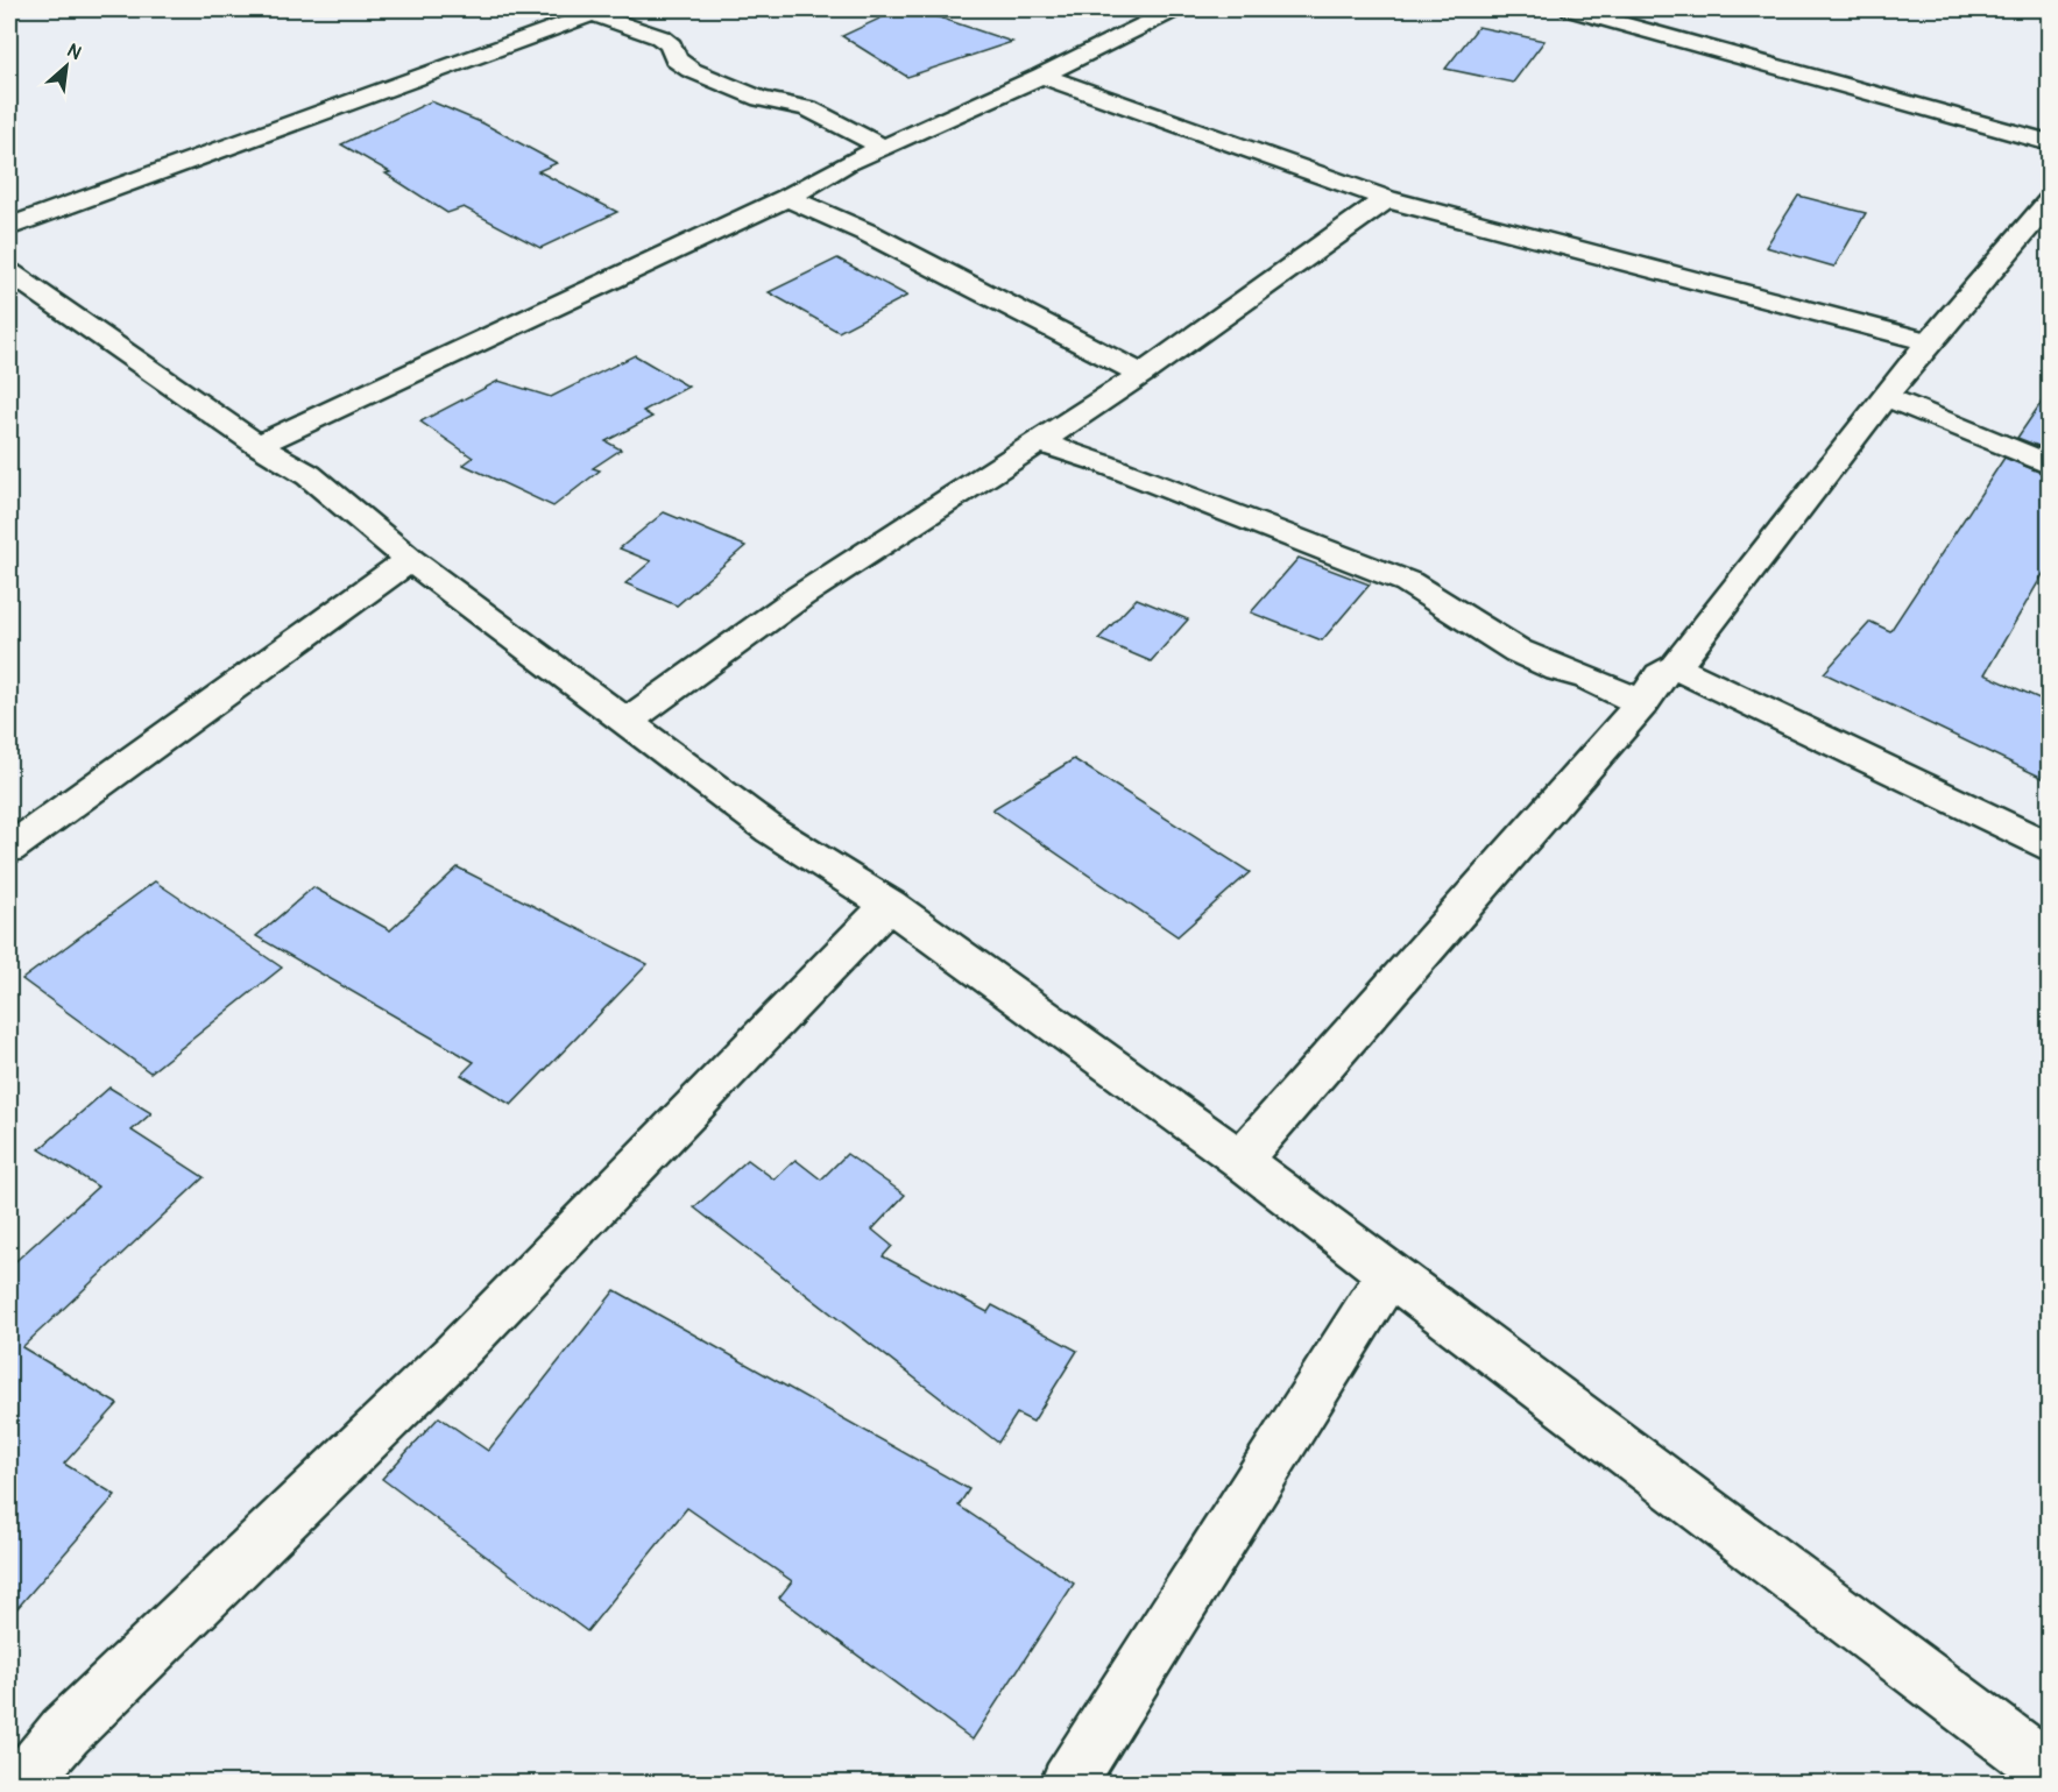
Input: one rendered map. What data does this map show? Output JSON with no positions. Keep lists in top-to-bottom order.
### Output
{
  "north": "top right"
}
